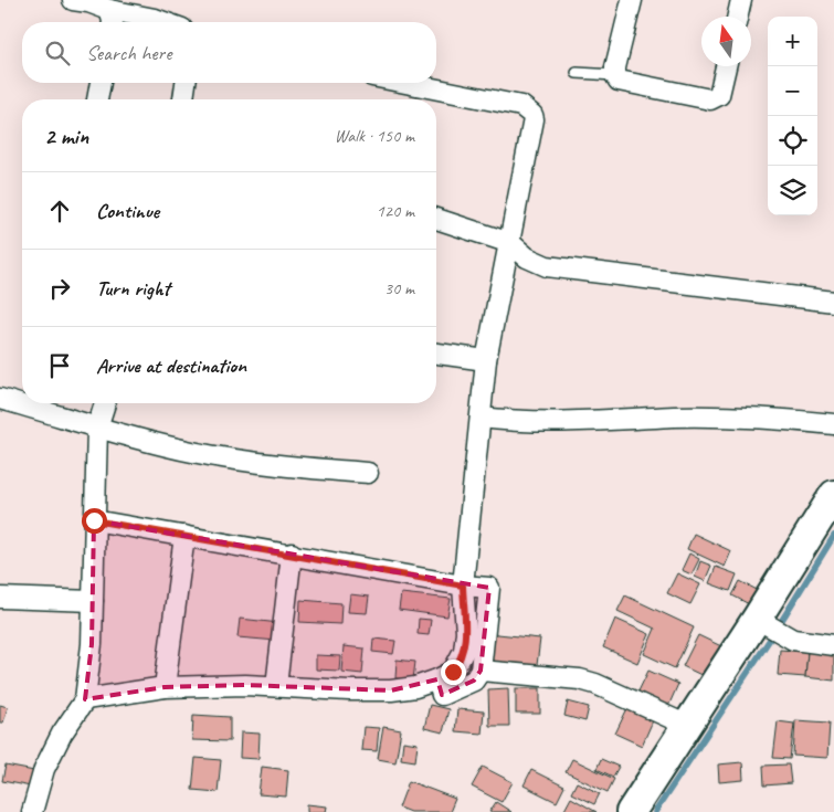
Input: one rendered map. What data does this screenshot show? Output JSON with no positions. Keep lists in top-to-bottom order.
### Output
{
  "north": "top",
  "page": {
    "map_buttons": ["+", "−"],
    "search": "Search here",
    "heading": ["2 min", "Walk · 150 m"],
    "list": [
      ["Continue", "120 m"],
      ["Turn right", "30 m"],
      "Arrive at destination"
    ]
  }
}
